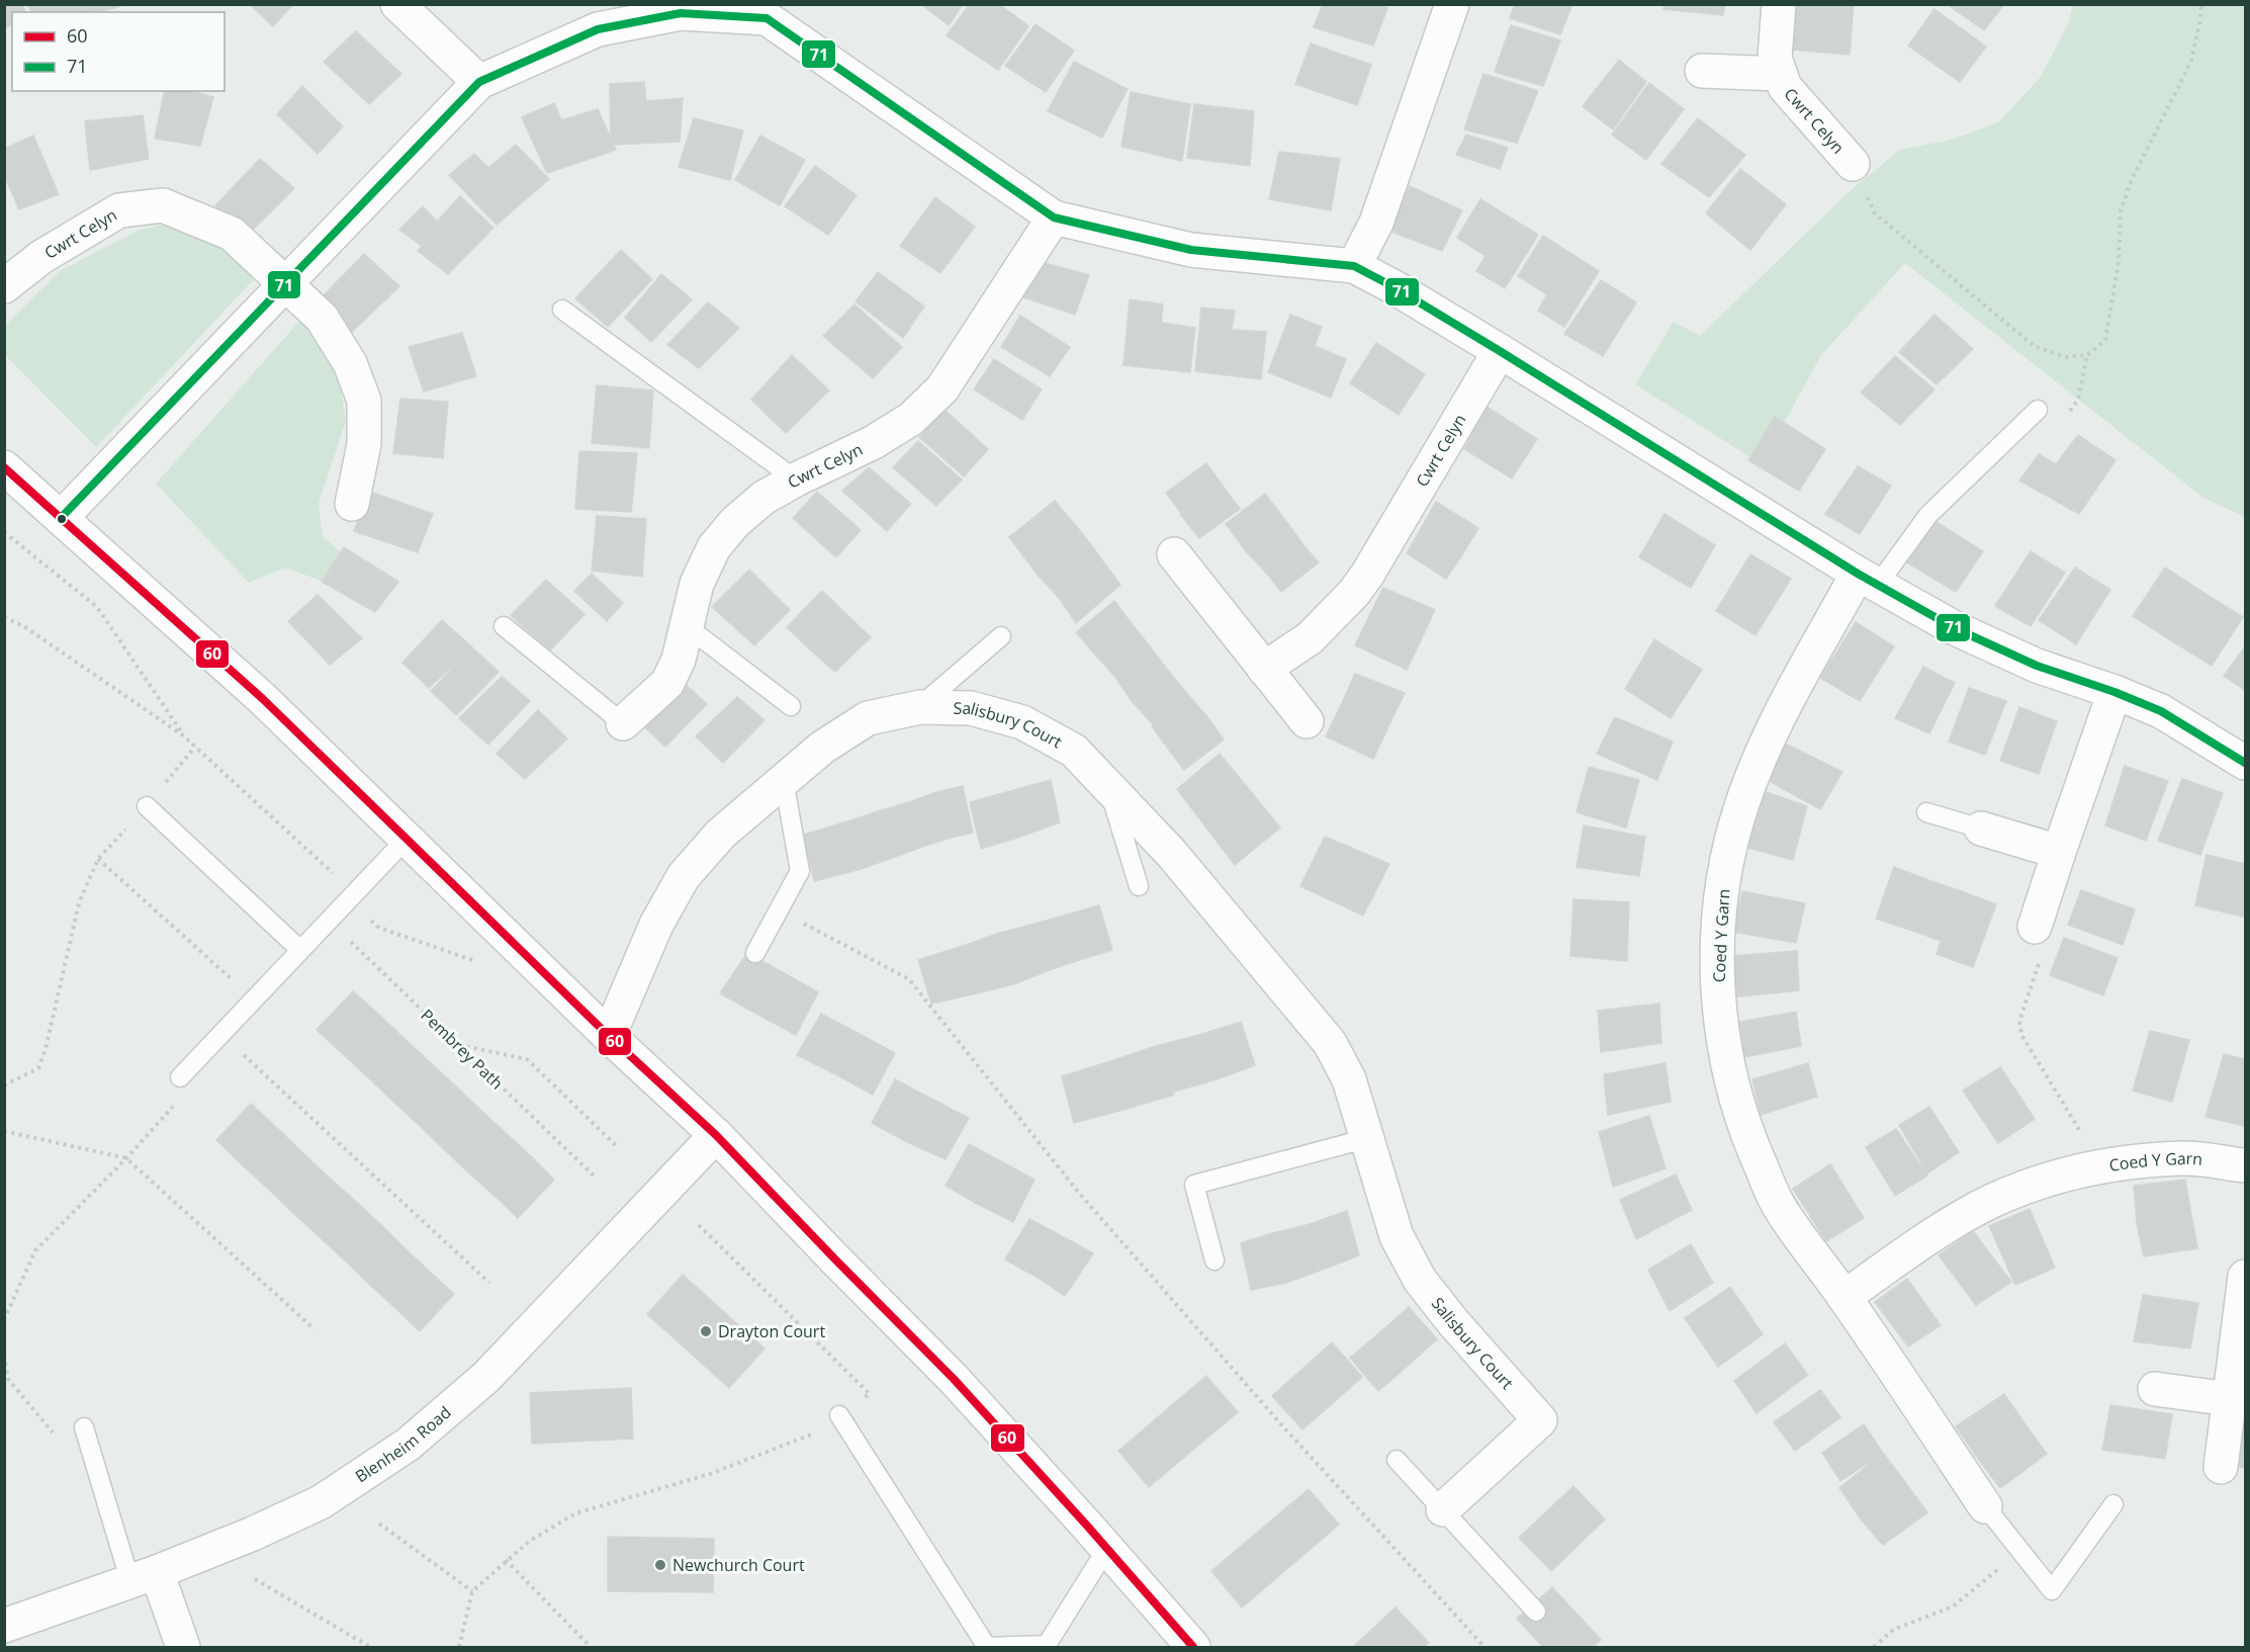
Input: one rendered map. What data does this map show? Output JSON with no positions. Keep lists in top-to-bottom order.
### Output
{
  "streets": {
    "street": [
      "Cwrt Celyn",
      "Salisbury Court",
      "Coed Y Garn",
      "Blenheim Road"
    ],
    "path": ["Pembrey Path"]
  },
  "places": ["Drayton Court", "Newchurch Court"],
  "lines": ["transit line 71", "transit line 60"],
  "legend": ["60", "71"]
}
